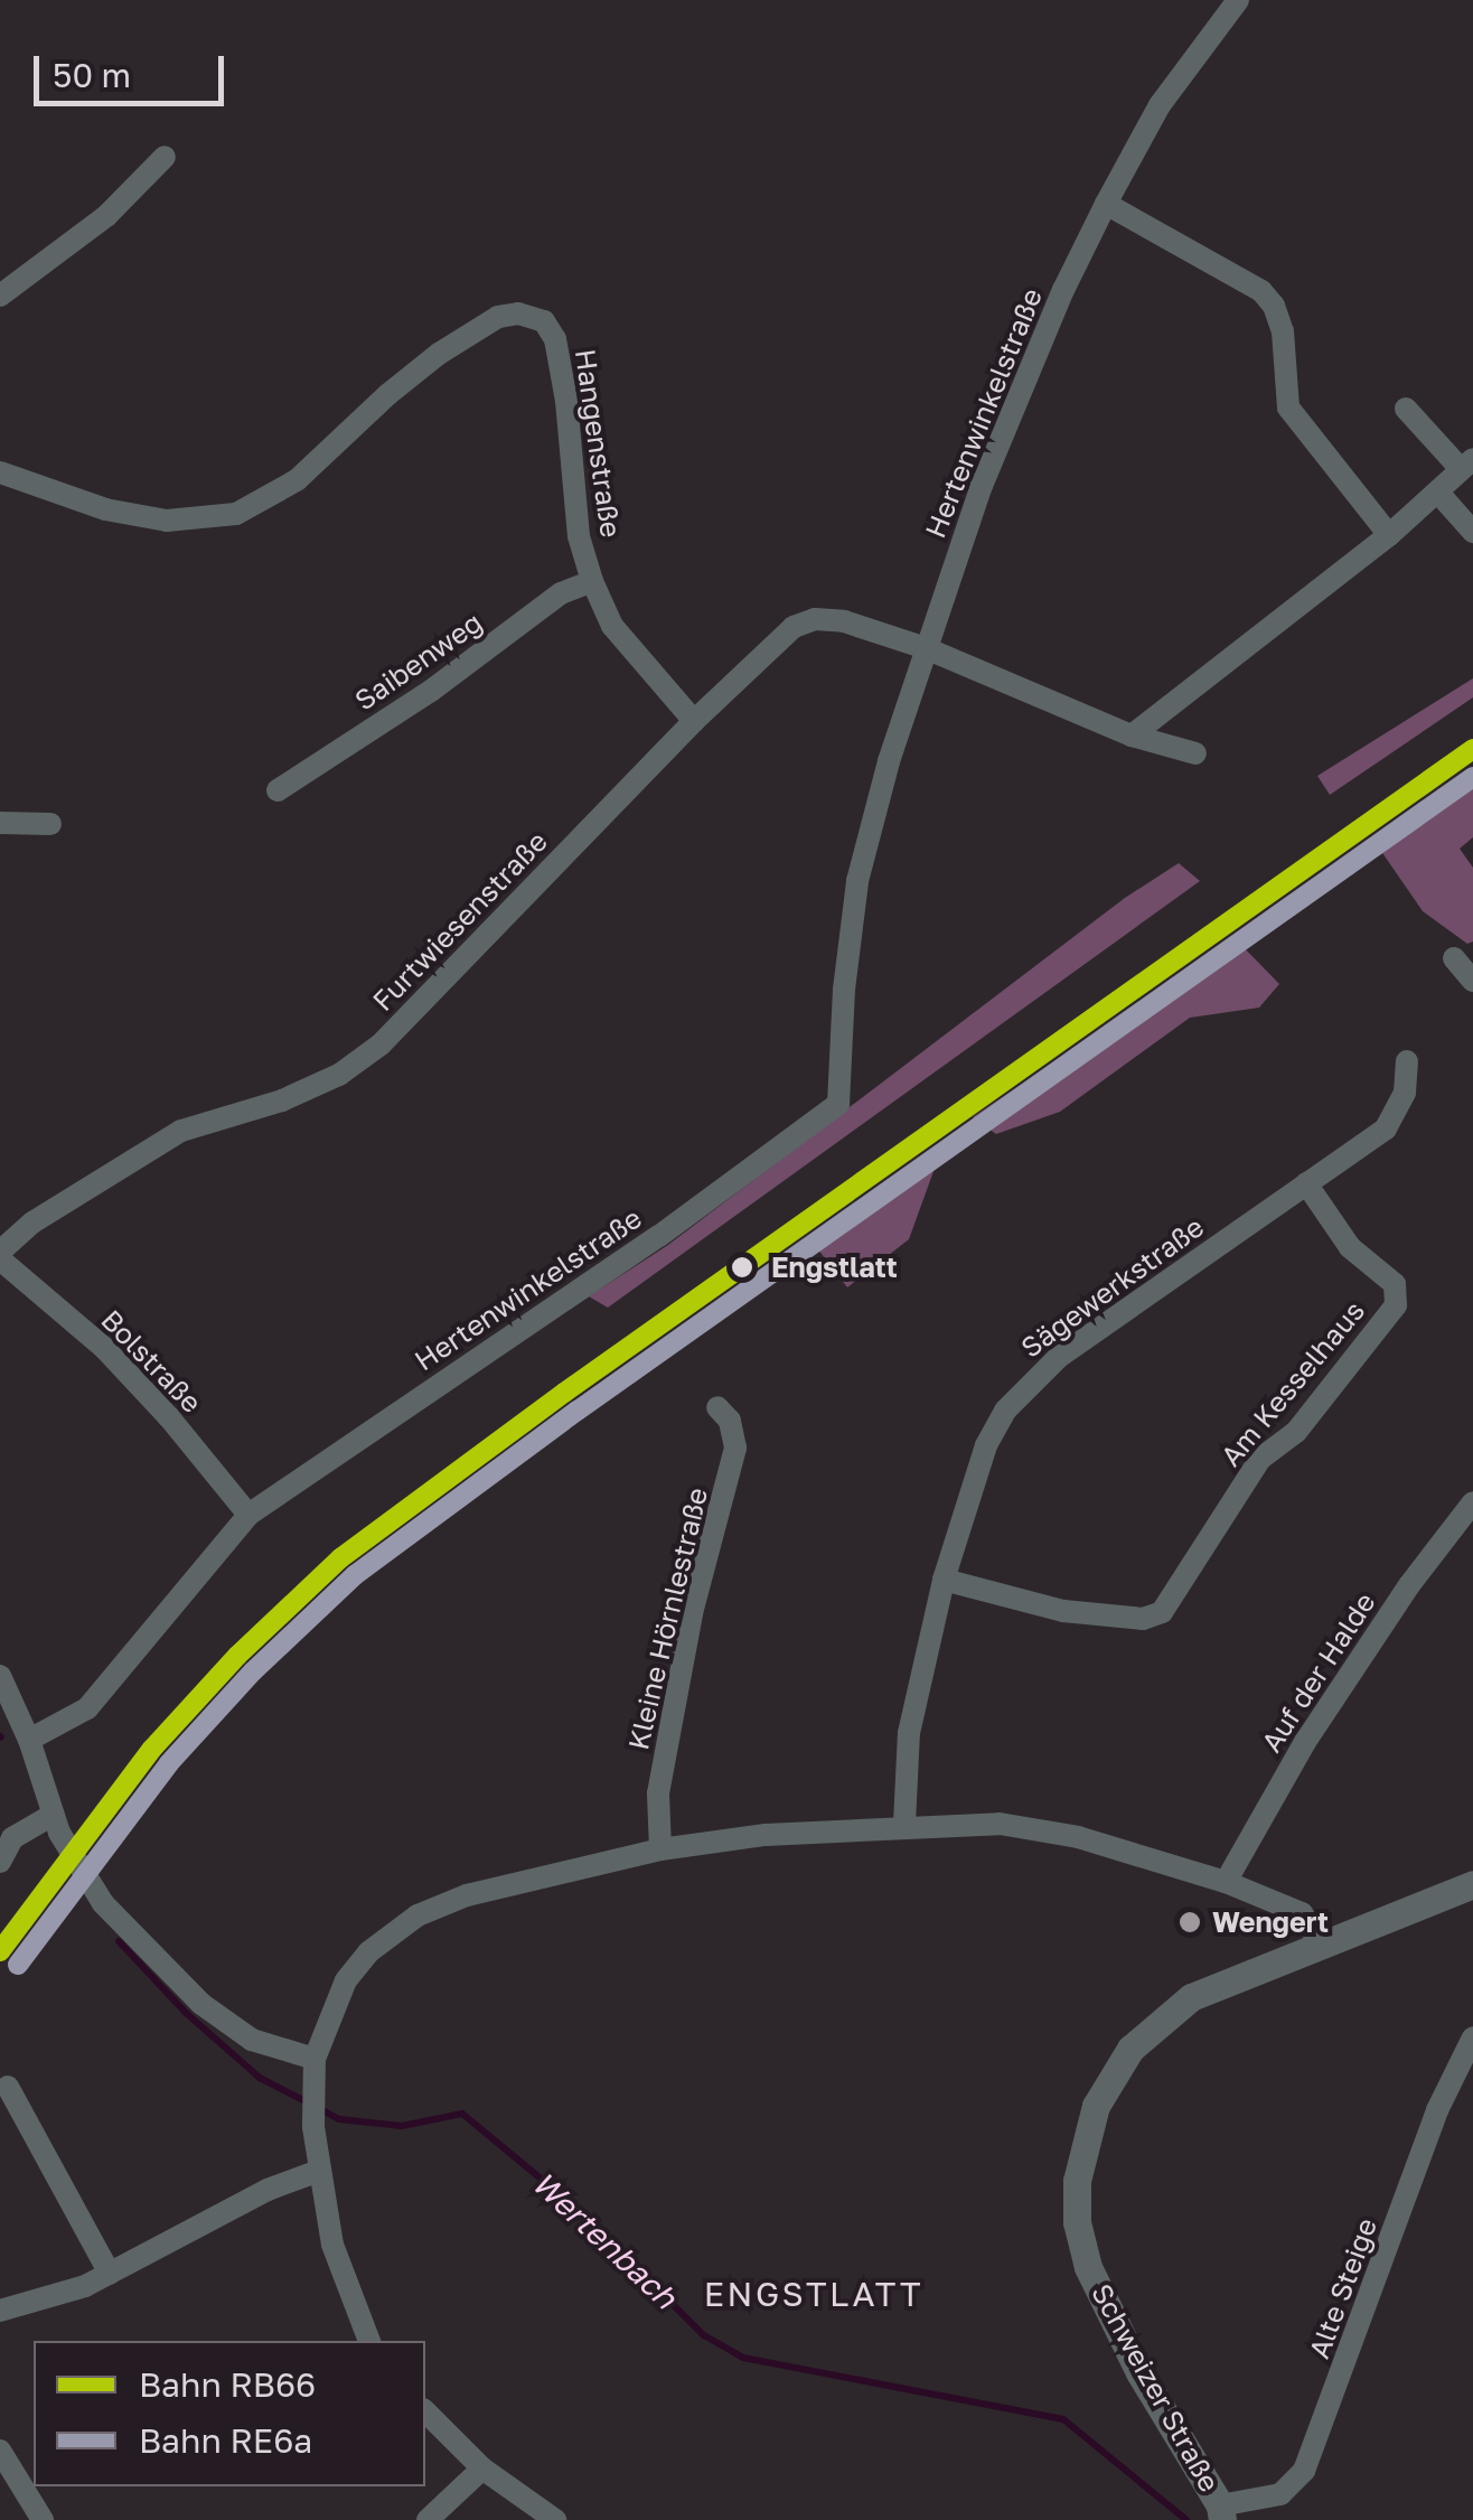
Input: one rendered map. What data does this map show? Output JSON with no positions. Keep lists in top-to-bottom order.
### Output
{
  "streets": {
    "street": [
      "Hertenwinkelstraße",
      "Hangenstraße",
      "Saibenweg",
      "Furtwiesenstraße",
      "Sägewerkstraße",
      "Bolstraße",
      "Am Kesselhaus",
      "Kleine Hörnlestraße",
      "Auf der Halde",
      "Alte Steige",
      "Schweizer Straße"
    ]
  },
  "crossings": [
    ["Hertenwinkelstraße", "Furtwiesenstraße"],
    ["Hertenwinkelstraße", "Bolstraße"],
    ["Hangenstraße", "Saibenweg"],
    ["Hangenstraße", "Furtwiesenstraße"],
    ["Furtwiesenstraße", "Bolstraße"],
    ["Sägewerkstraße", "Am Kesselhaus"],
    ["Alte Steige", "Schweizer Straße"]
  ],
  "districts": ["ENGSTLATT"],
  "water": ["Wertenbach"],
  "places": ["Engstlatt", "Wengert"],
  "lines": ["rail line RB66", "rail line RE6a"],
  "legend": ["Bahn RB66", "Bahn RE6a"],
  "scale_bar": "50 m"
}
